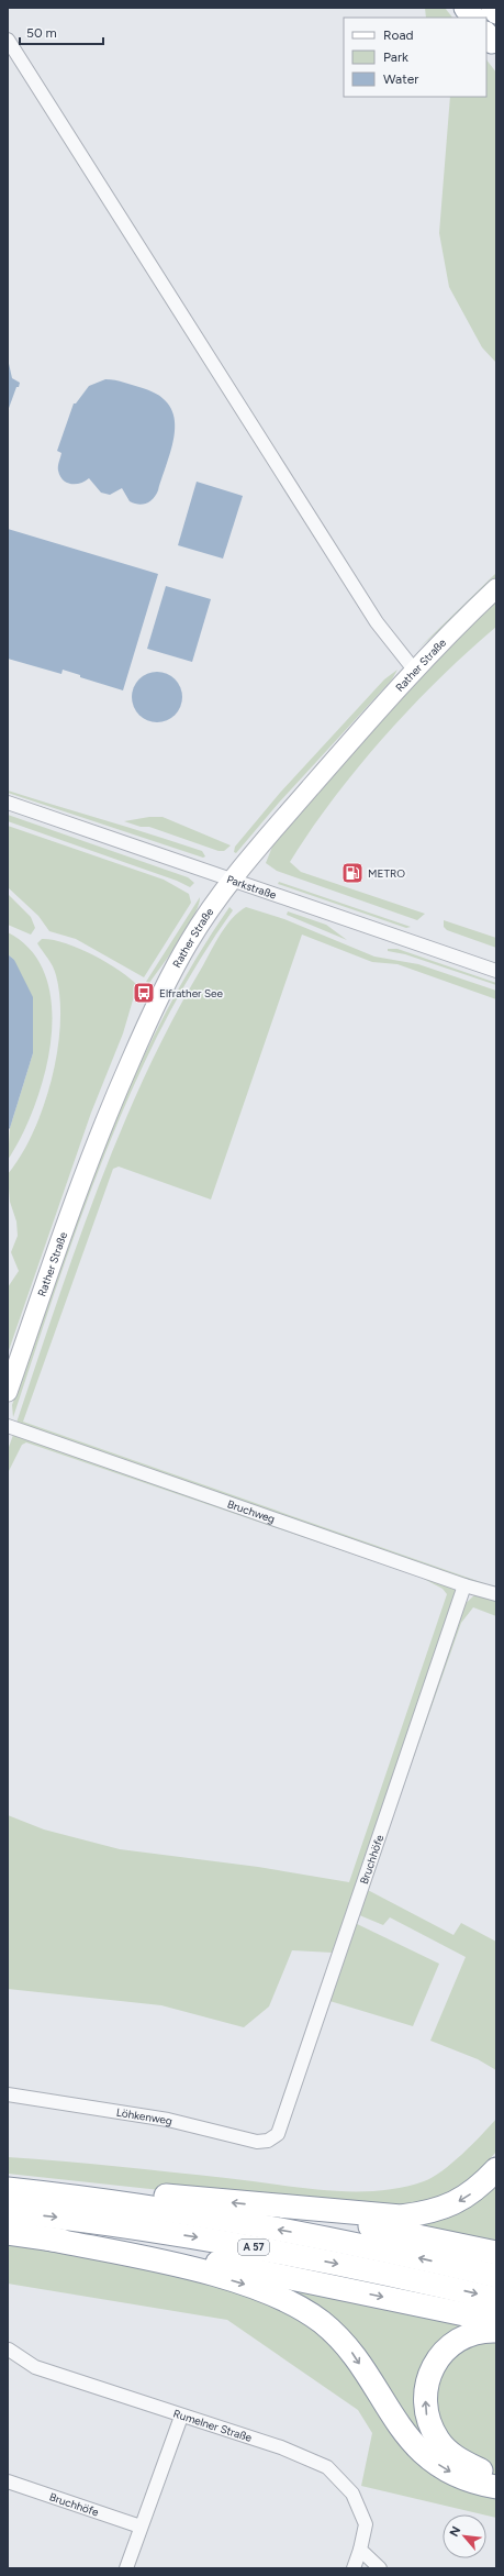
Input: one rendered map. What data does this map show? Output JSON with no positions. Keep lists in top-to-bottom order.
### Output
{
  "streets": {
    "highway": ["A 57"],
    "main road": ["Rather Straße"],
    "street": [
      "Parkstraße",
      "Bruchweg",
      "Bruchhöfe",
      "Löhkenweg",
      "Rumelner Straße"
    ]
  },
  "crossings": [
    ["Rather Straße", "Parkstraße"],
    ["Bruchweg", "Bruchhöfe"],
    ["Bruchhöfe", "Löhkenweg"]
  ],
  "places": {
    "fuel station": ["METRO"],
    "bus stop": ["Elfrather See"]
  },
  "legend": ["Road", "Park", "Water"],
  "scale_bar": "50 m",
  "north": "top left"
}
